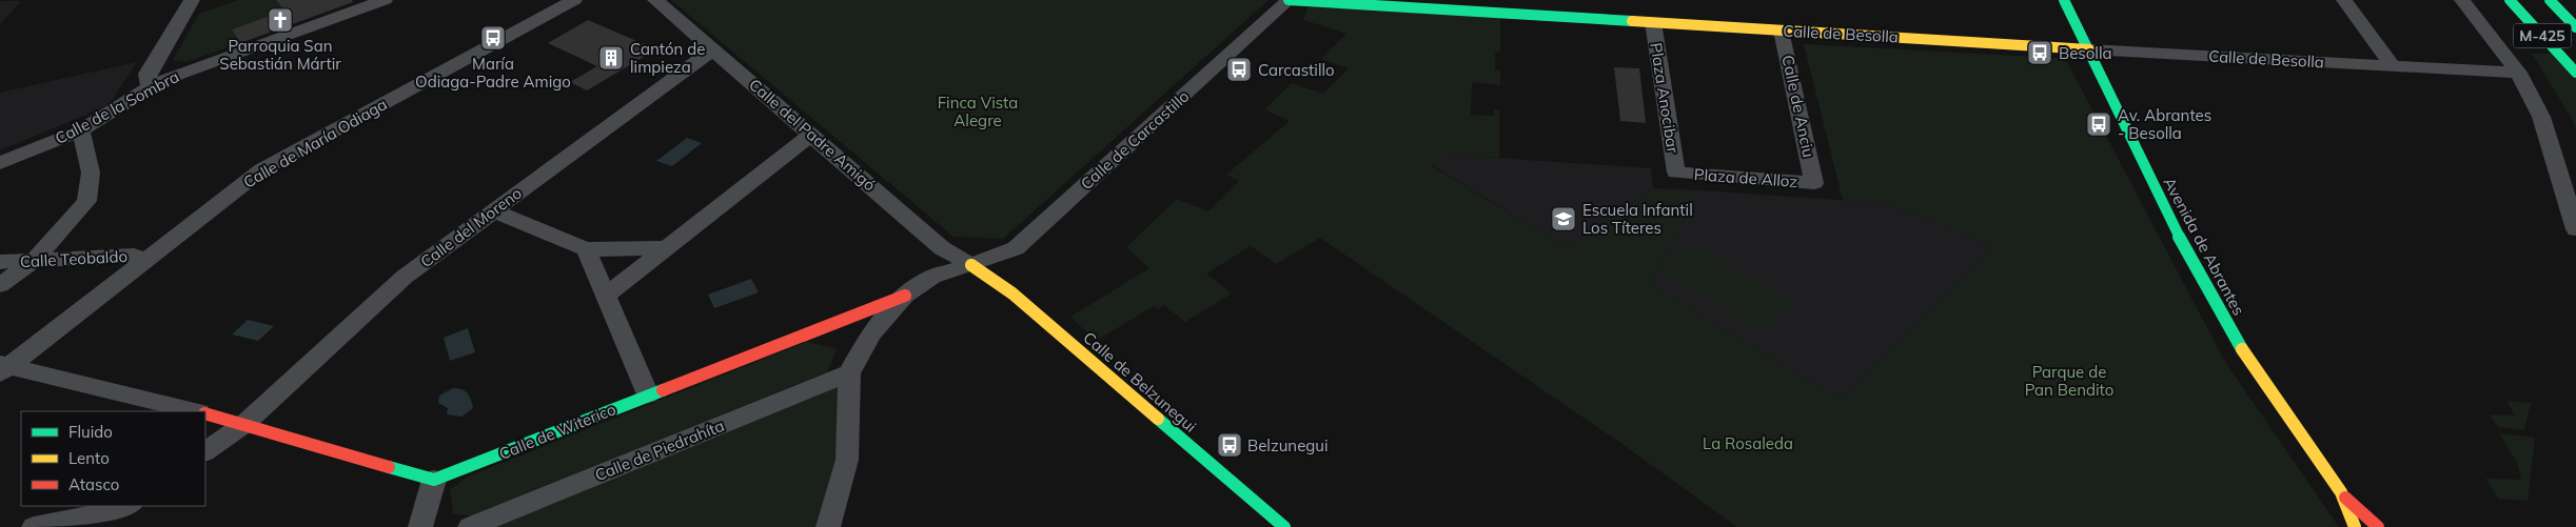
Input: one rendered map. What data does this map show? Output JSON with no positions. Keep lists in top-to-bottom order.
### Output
{
  "streets": {
    "street": [
      "Calle de Besolla",
      "M-425",
      "Plaza Anocibar",
      "Calle de Anciu",
      "Calle de la Sombra",
      "Calle del Padre Amigó",
      "Calle de Carcastillo",
      "Calle de María Odiaga",
      "Plaza de Alloz",
      "Calle del Moreno",
      "Avenida de Abrantes",
      "Calle Teobaldo",
      "Calle de Belzunegui",
      "Calle de Witerico",
      "Calle de Piedrahíta"
    ]
  },
  "crossings": [
    ["Calle de Besolla", "Plaza Anocibar"],
    ["Calle de Besolla", "Calle de Anciu"],
    ["Calle de Besolla", "Calle de Carcastillo"],
    ["Calle de Besolla", "Avenida de Abrantes"],
    ["Plaza Anocibar", "Plaza de Alloz"],
    ["Calle de Anciu", "Plaza de Alloz"],
    ["Calle del Padre Amigó", "Calle de Carcastillo"],
    ["Calle del Padre Amigó", "Calle del Moreno"],
    ["Calle del Padre Amigó", "Calle de Belzunegui"],
    ["Calle de Carcastillo", "Calle de Belzunegui"],
    ["Calle de Carcastillo", "Calle de Witerico"],
    ["Calle de Carcastillo", "Calle de Piedrahíta"],
    ["Calle de María Odiaga", "Calle Teobaldo"]
  ],
  "parks": ["Finca Vista Alegre", "Parque de Pan Bendito", "La Rosaleda"],
  "places": {
    "church": ["Parroquia San Sebastián Mártir"],
    "bus stop": [
      "María Odiaga-Padre Amigo",
      "Besolla",
      "Carcastillo",
      "Av. Abrantes - Besolla",
      "Belzunegui"
    ],
    "building": ["Cantón de limpieza"],
    "school or university": ["Escuela Infantil Los Títeres"]
  },
  "legend": ["Fluido", "Lento", "Atasco"]
}
